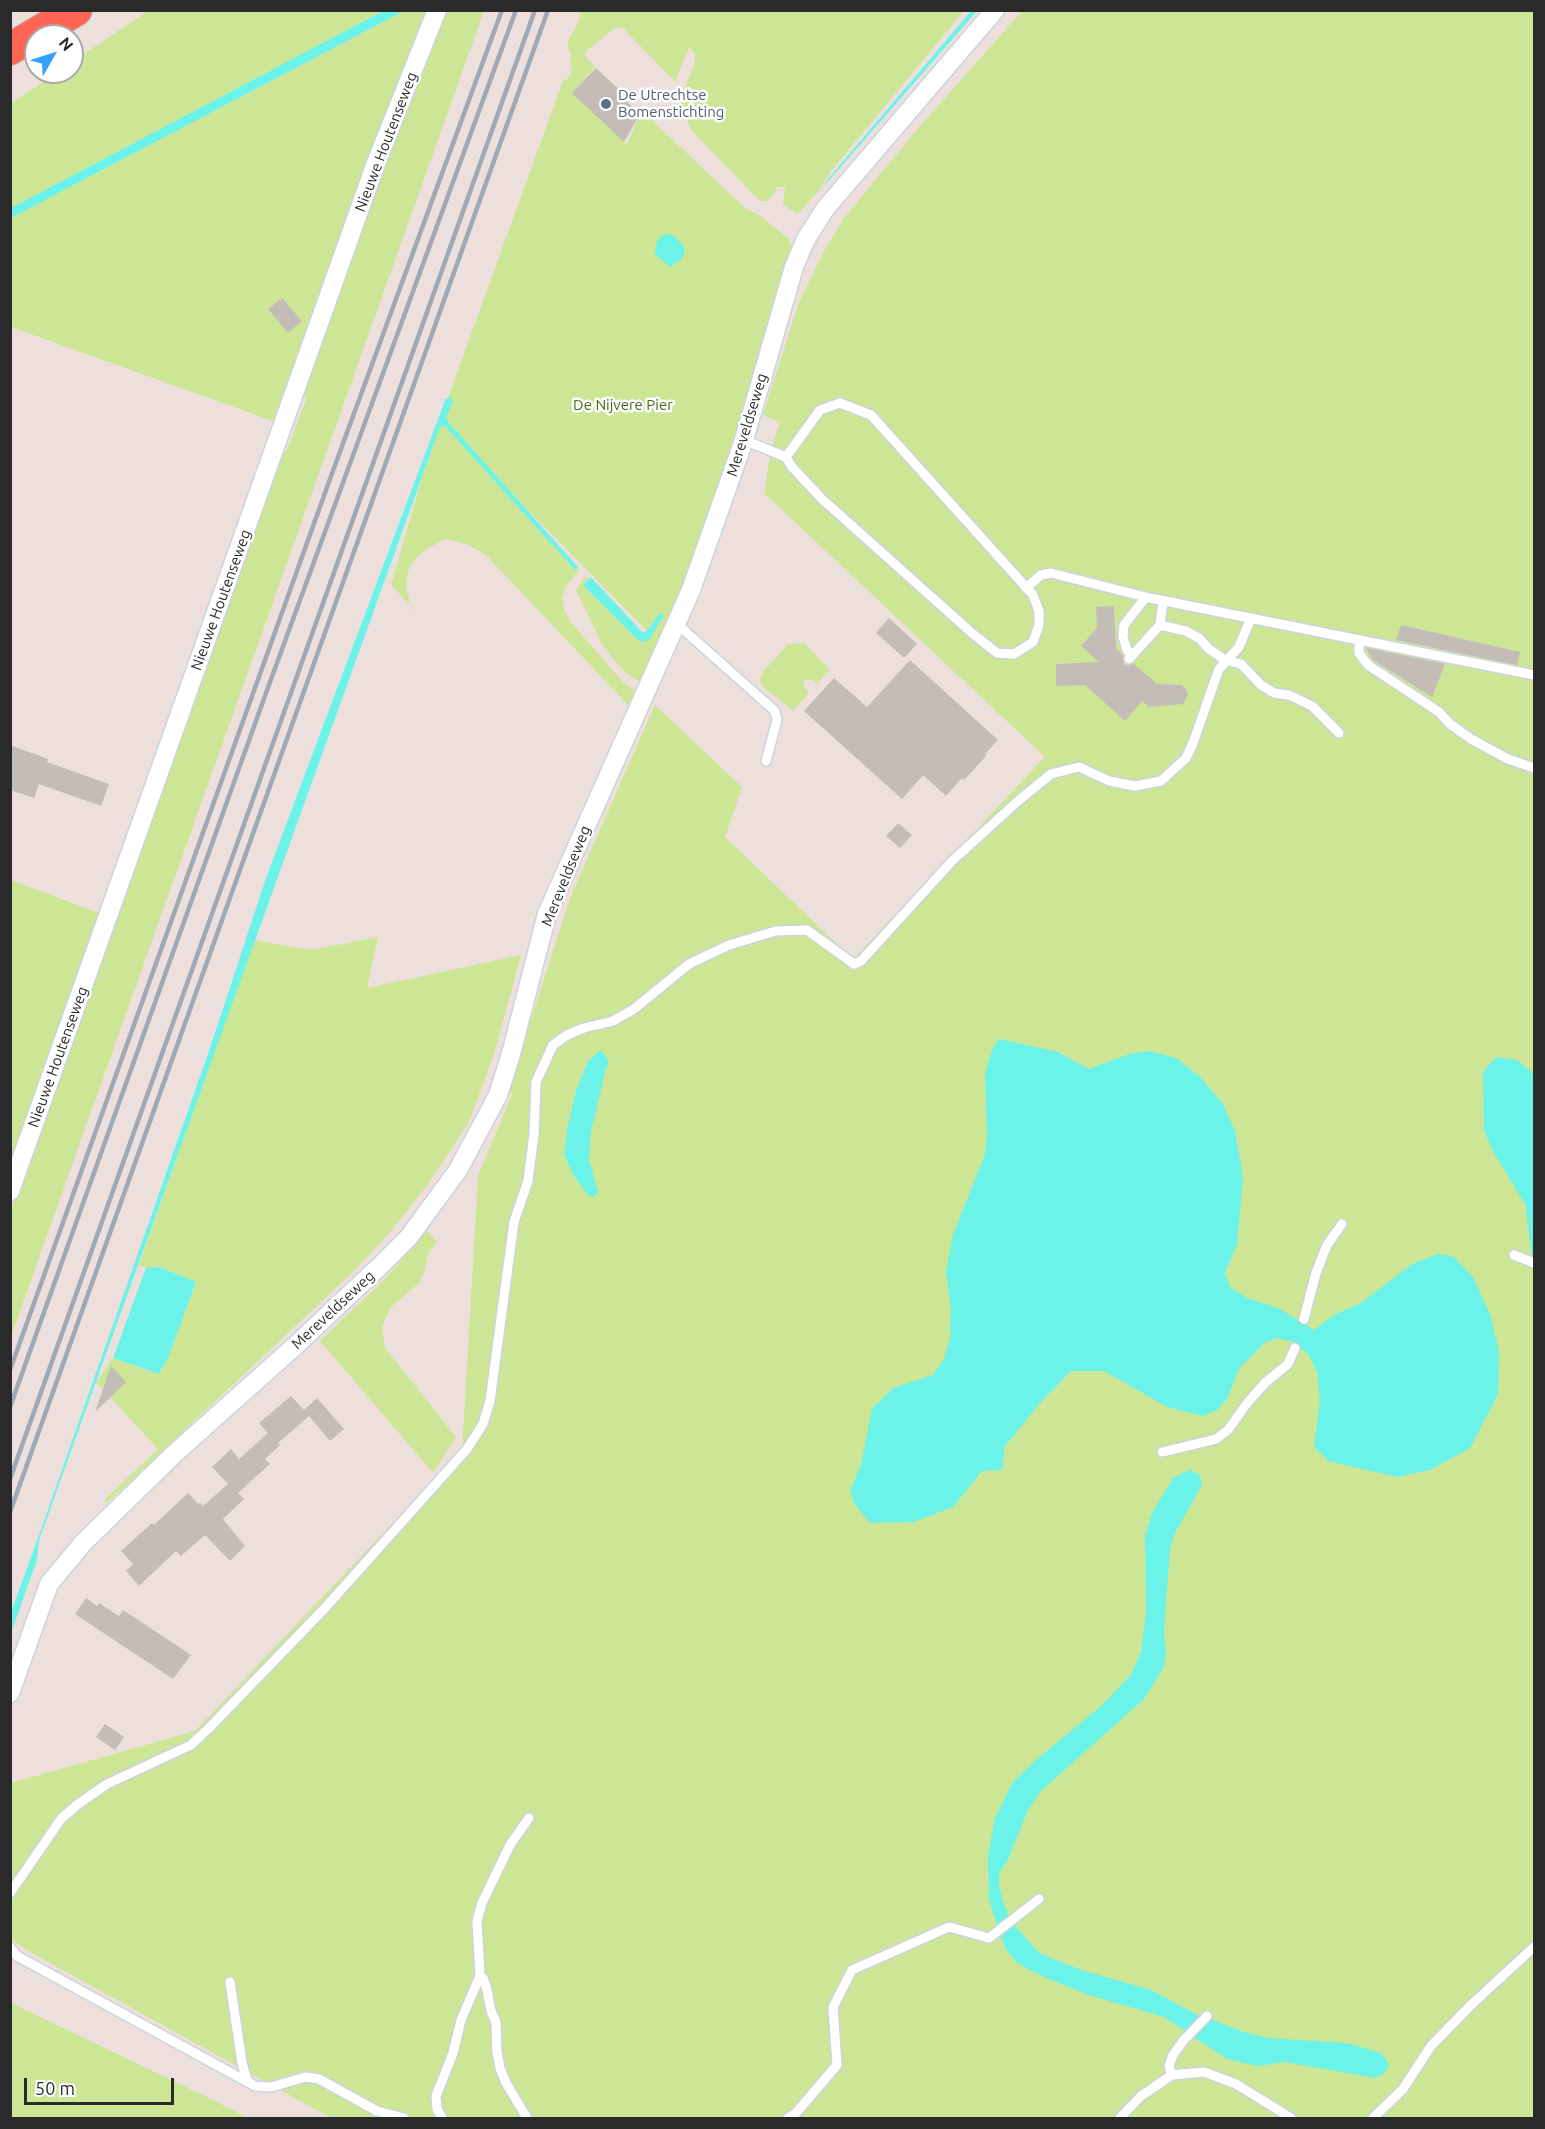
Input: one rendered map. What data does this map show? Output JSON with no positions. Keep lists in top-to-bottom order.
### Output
{
  "streets": {
    "street": ["Nieuwe Houtenseweg", "Mereveldseweg"]
  },
  "parks": ["De Nijvere Pier"],
  "places": ["De Utrechtse Bomenstichting"],
  "scale_bar": "50 m",
  "north": "top right"
}
